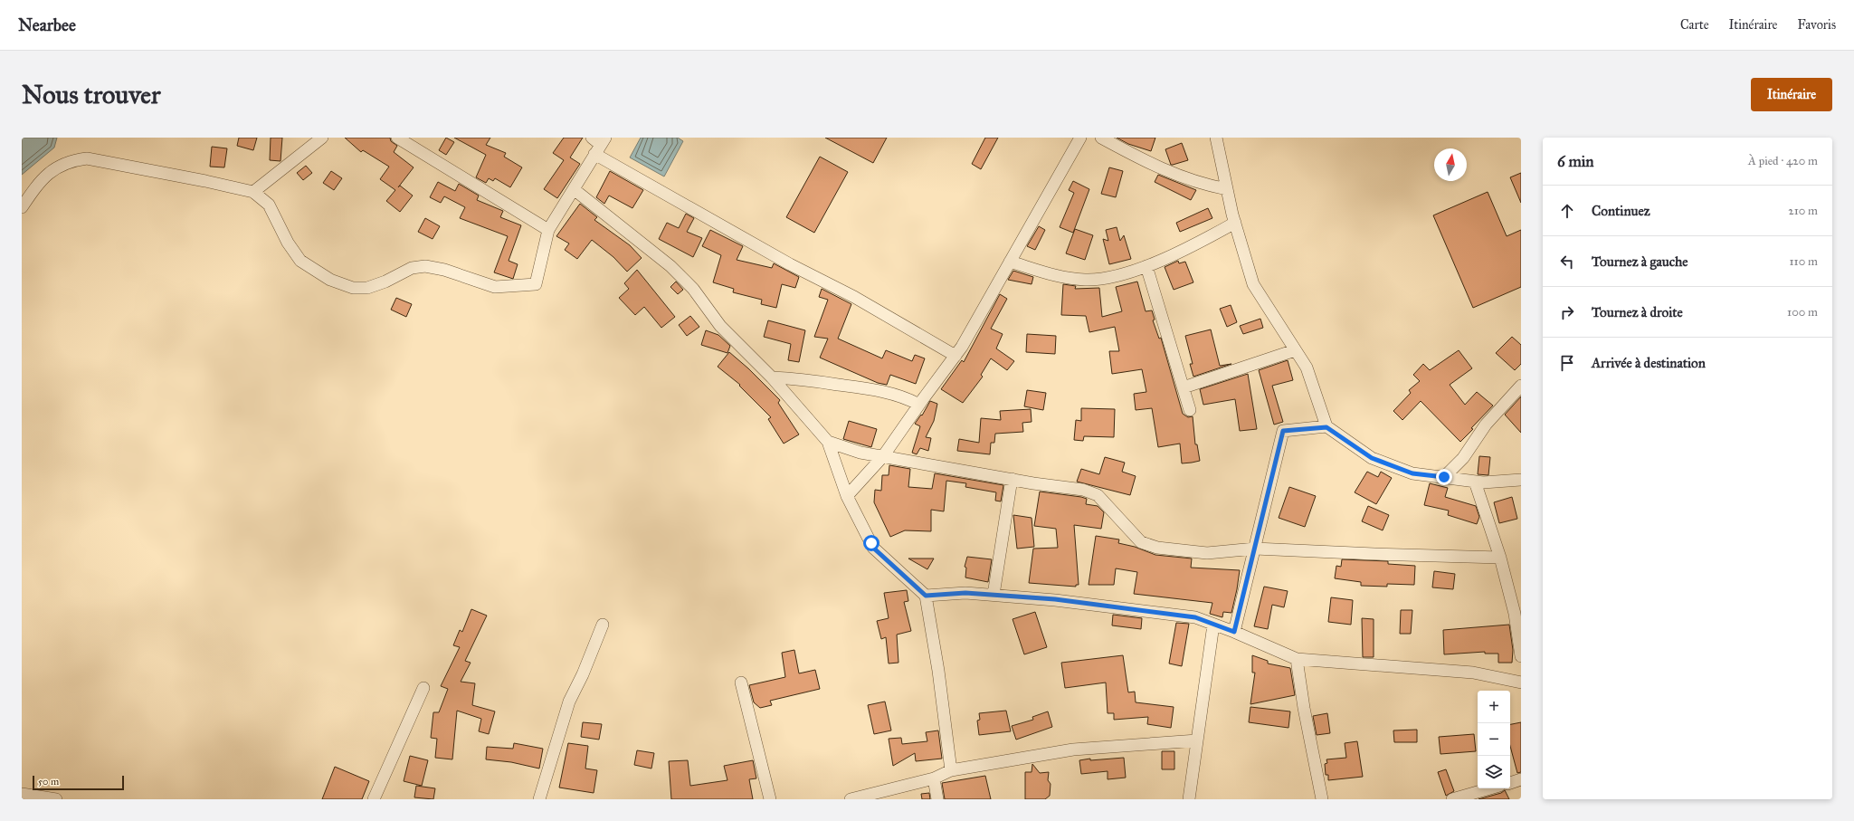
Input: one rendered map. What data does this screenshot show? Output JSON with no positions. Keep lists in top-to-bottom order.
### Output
{
  "scale_bar": "50 m",
  "north": "top",
  "page": {
    "header": "Nearbee",
    "nav": ["Carte", "Itinéraire", "Favoris"],
    "buttons": "Itinéraire",
    "title": "Nous trouver",
    "heading": ["6 min", "À pied · 420 m"],
    "list": [
      ["Continuez", "210 m"],
      ["Tournez à gauche", "110 m"],
      ["Tournez à droite", "100 m"],
      "Arrivée à destination"
    ],
    "map_buttons": ["+", "−"],
    "scale": "50 m"
  }
}
